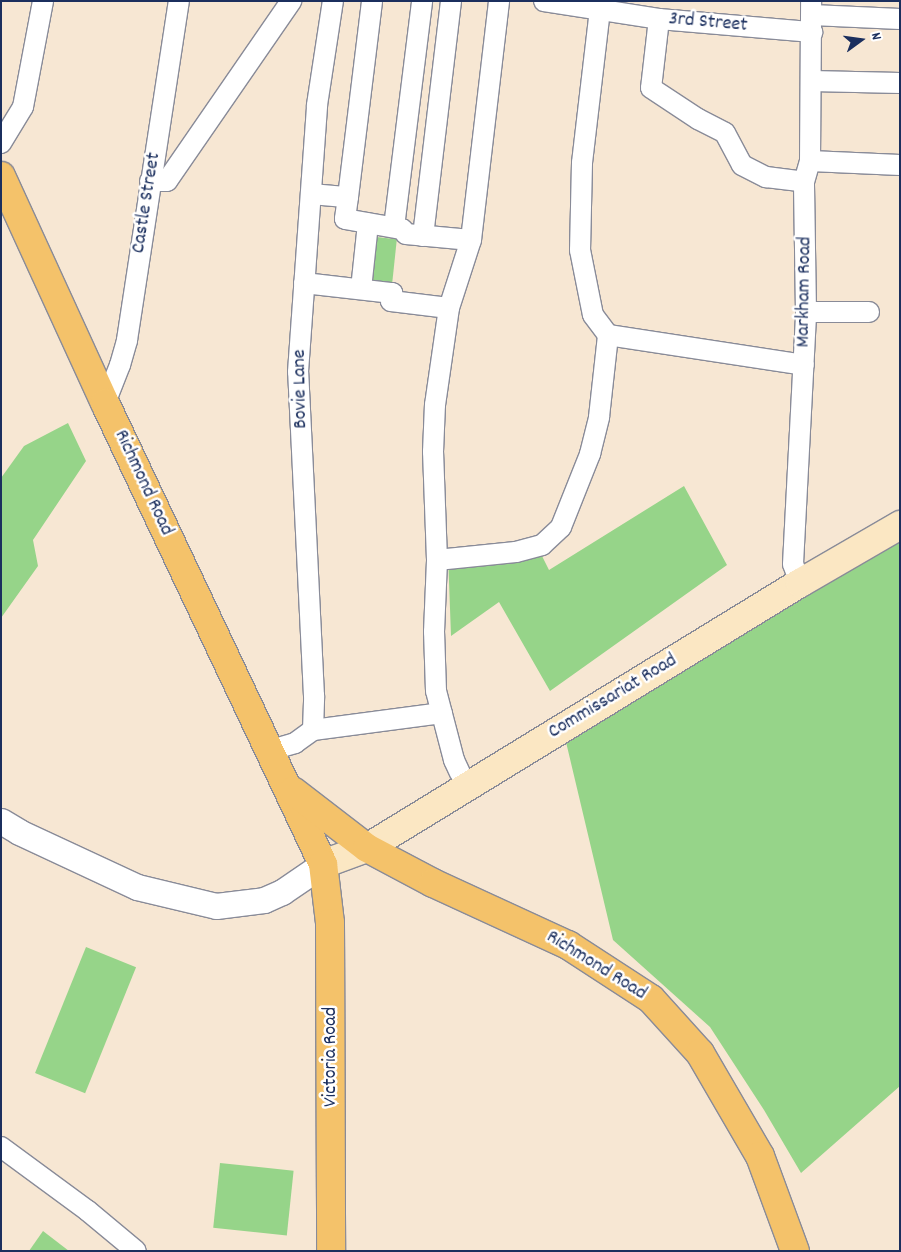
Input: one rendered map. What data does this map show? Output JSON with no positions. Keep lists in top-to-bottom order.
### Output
{
  "streets": {
    "main road": ["Richmond Road", "Commissariat Road", "Victoria Road"],
    "street": [
      "3rd Street",
      "Castle Street",
      "Markham Road",
      "Bovie Lane"
    ]
  },
  "crossings": [
    ["3rd Street", "Markham Road"],
    ["Castle Street", "Richmond Road"],
    ["Markham Road", "Commissariat Road"],
    ["Richmond Road", "Commissariat Road"],
    ["Richmond Road", "Victoria Road"],
    ["Commissariat Road", "Victoria Road"]
  ],
  "north": "right"
}
